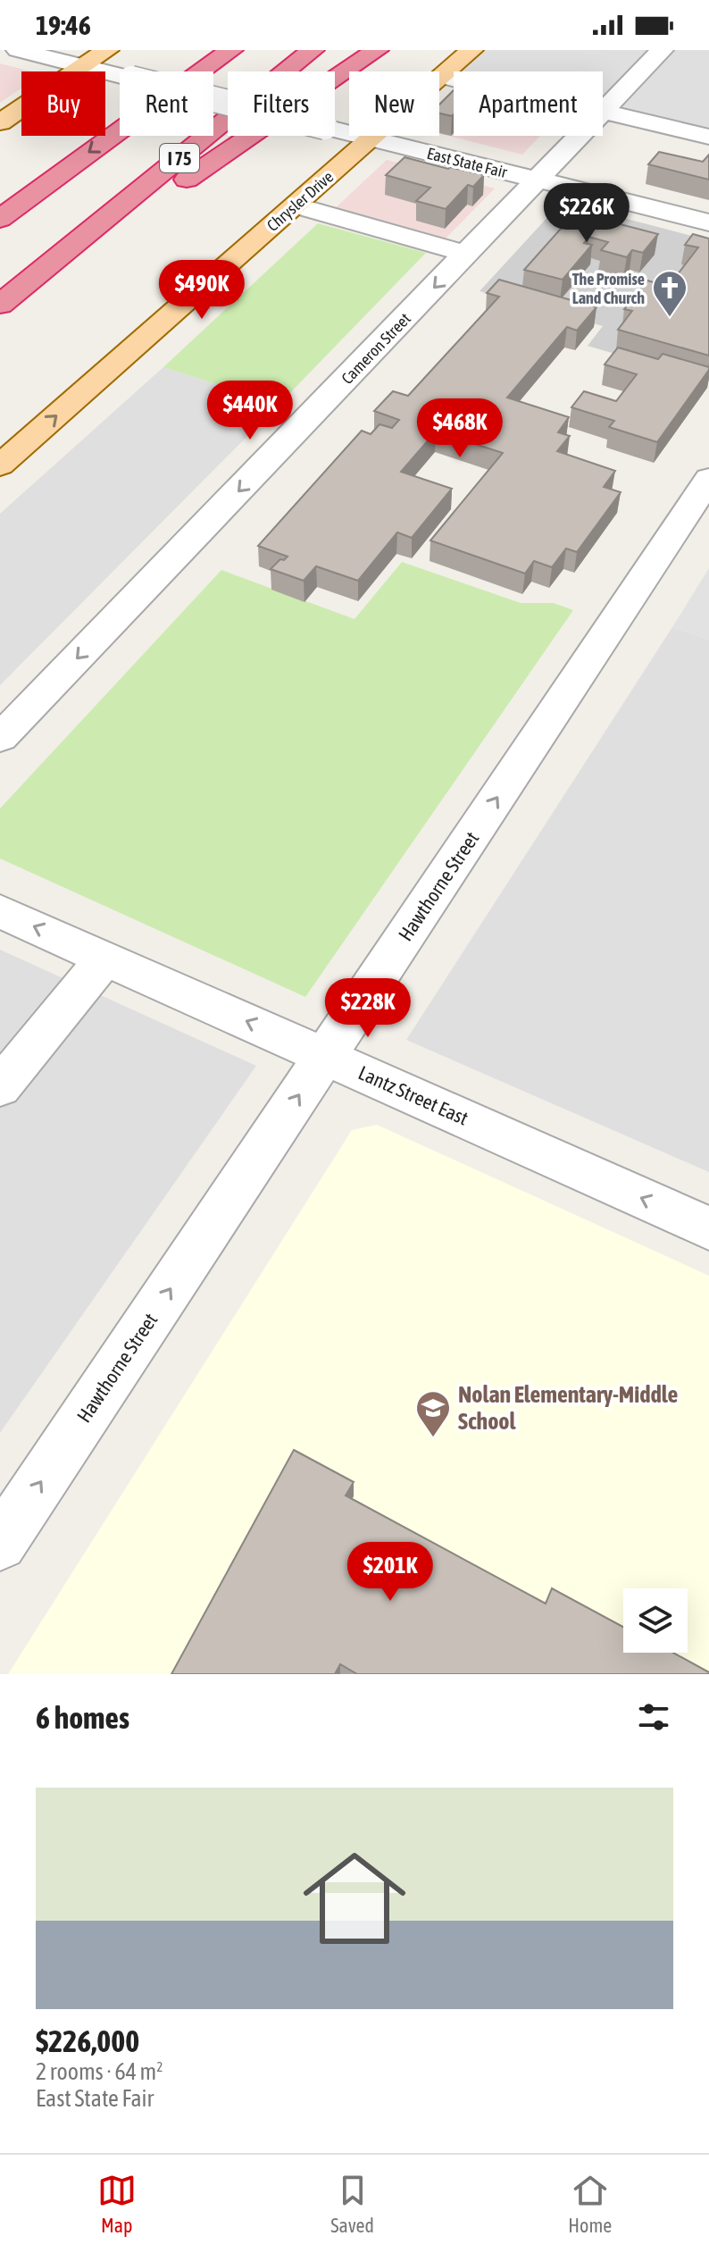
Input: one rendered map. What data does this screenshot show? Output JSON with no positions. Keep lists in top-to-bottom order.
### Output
{
  "streets": {
    "highway": ["I 75"],
    "main road": ["Chrysler Drive"],
    "street": [
      "East State Fair",
      "Cameron Street",
      "Hawthorne Street",
      "Lantz Street East"
    ]
  },
  "crossings": [
    ["East State Fair", "Chrysler Drive"],
    ["East State Fair", "Cameron Street"],
    ["Hawthorne Street", "Lantz Street East"]
  ],
  "one_way": ["Cameron Street", "Hawthorne Street", "Lantz Street East"],
  "places": {
    "church": ["The Promise Land Church"],
    "school or university": ["Nolan Elementary-Middle School"]
  },
  "page": {
    "status": "19:46",
    "chip": [
      "Buy",
      "Rent",
      "Filters",
      "New",
      "Apartment"
    ],
    "price": [
      "$226K",
      "$490K",
      "$440K",
      "$468K",
      "$228K",
      "$201K"
    ],
    "heading": "6 homes",
    "list": [
      {
        "name": "$226,000",
        "note": "2 rooms · 64 m² · East State Fair"
      }
    ],
    "tabs": ["Map", "Saved", "Home"]
  }
}
